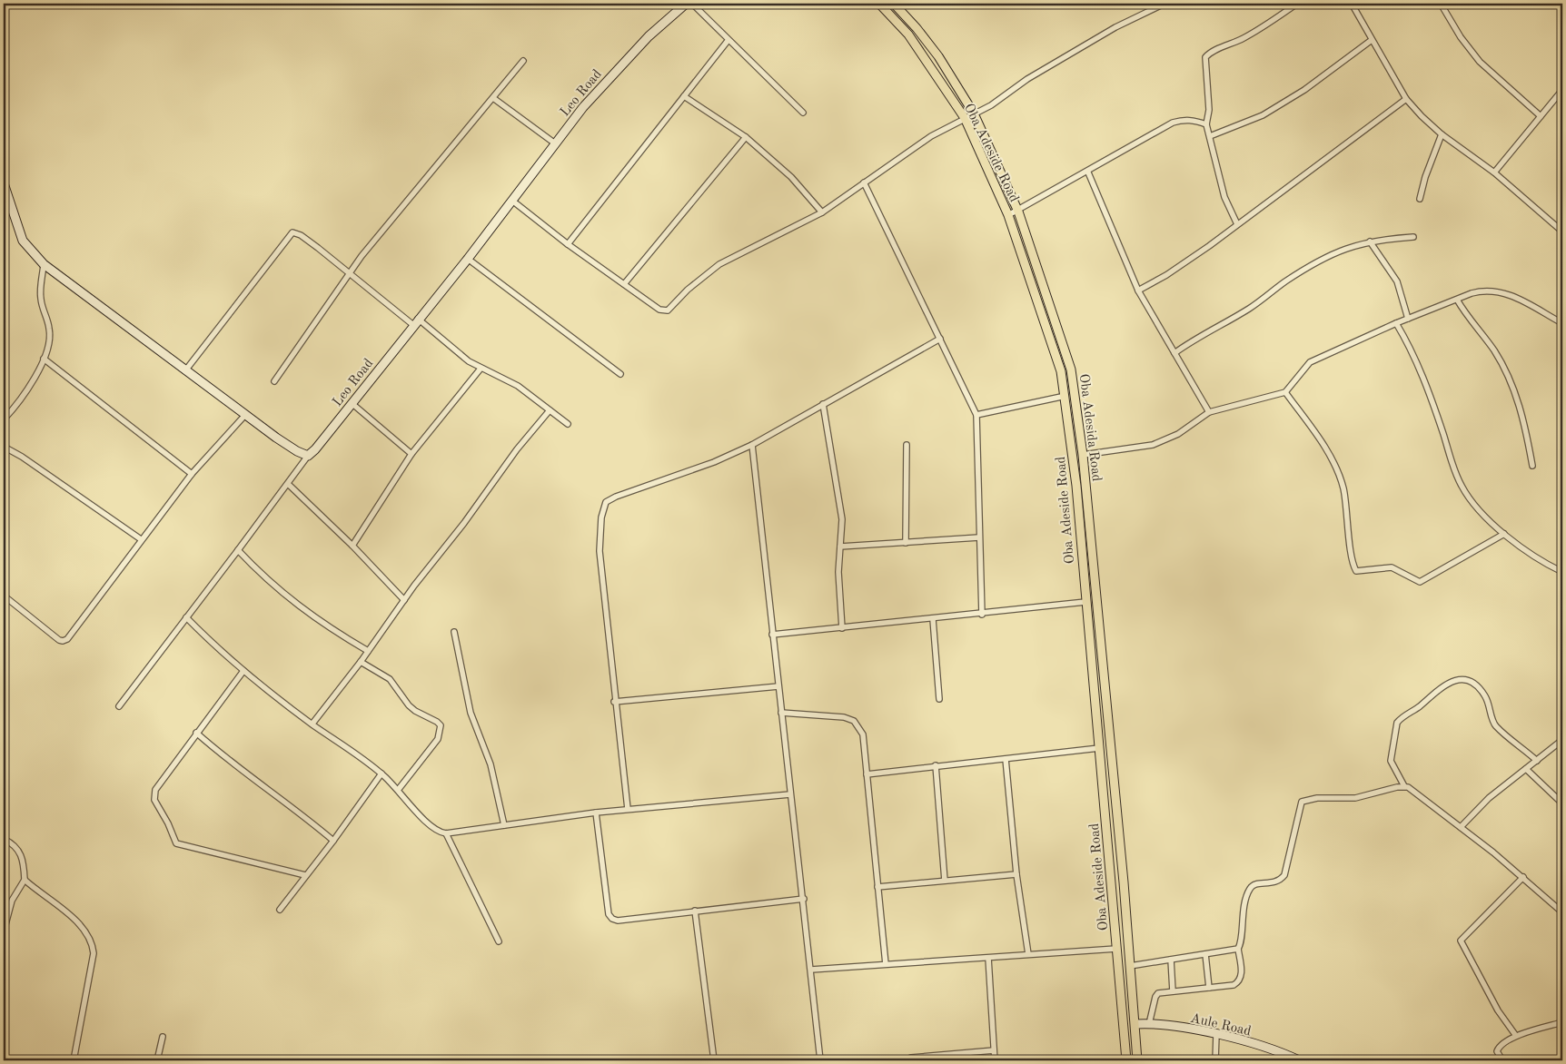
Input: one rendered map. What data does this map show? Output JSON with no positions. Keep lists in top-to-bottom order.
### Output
{
  "streets": {
    "main road": ["Oba Adeside Road", "Oba Adesida Road"],
    "street": ["Leo Road", "Aule Road"]
  },
  "crossings": [
    ["Oba Adesida Road", "Aule Road"]
  ]
}
